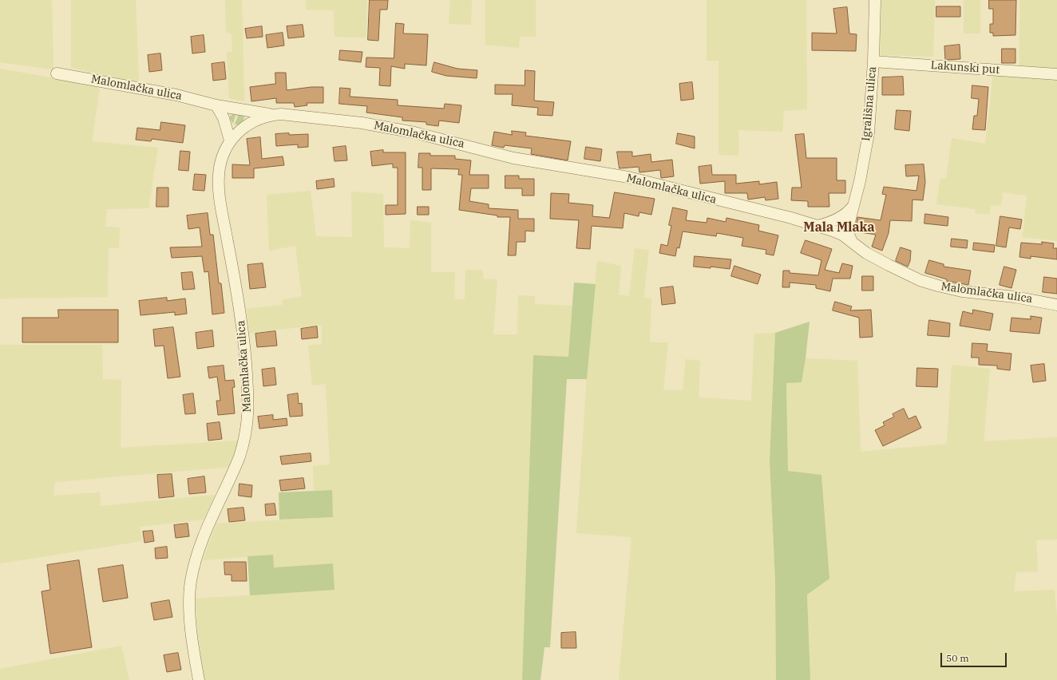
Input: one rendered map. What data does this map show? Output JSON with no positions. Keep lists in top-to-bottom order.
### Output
{
  "streets": {
    "street": ["Lakunski put", "Malomlačka ulica", "Igrališna ulica"]
  },
  "crossings": [
    ["Lakunski put", "Igrališna ulica"],
    ["Malomlačka ulica", "Igrališna ulica"]
  ],
  "districts": ["Mala Mlaka"],
  "scale_bar": "50 m"
}
